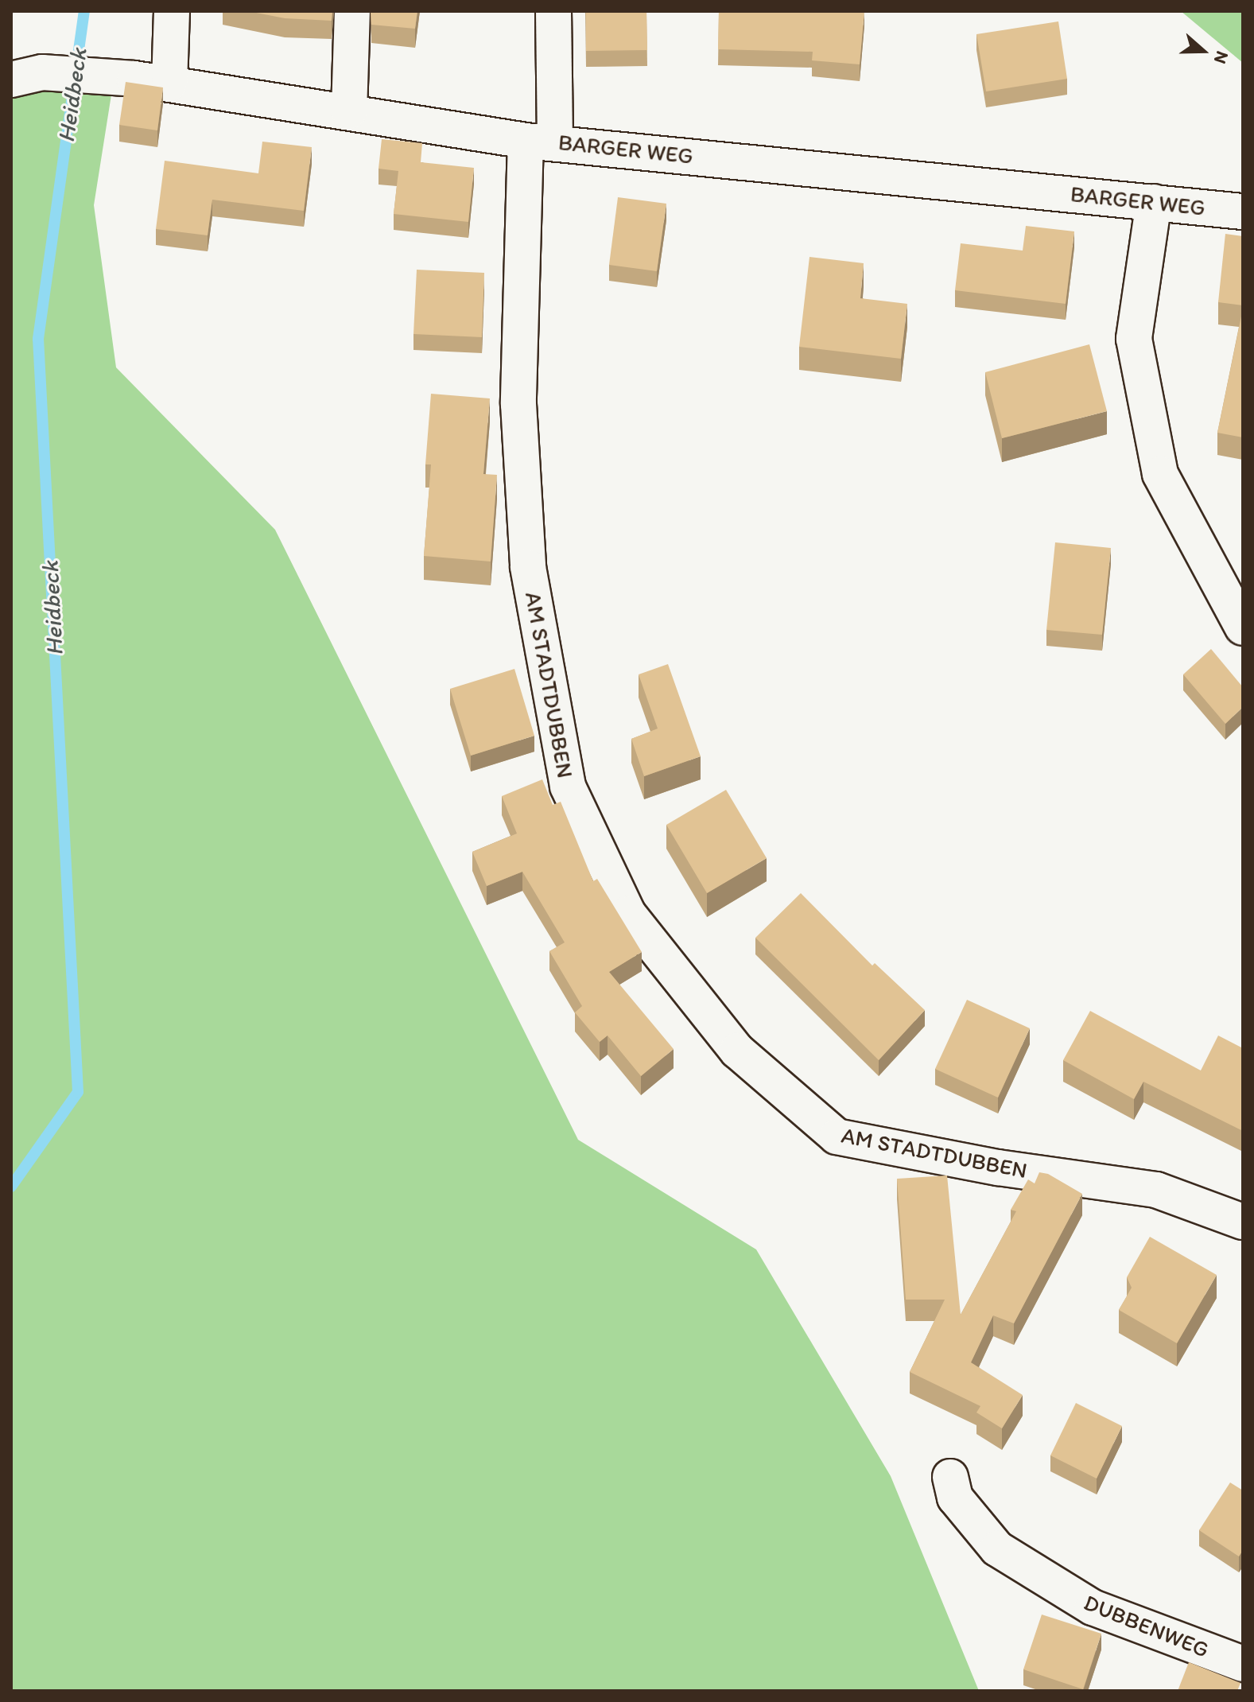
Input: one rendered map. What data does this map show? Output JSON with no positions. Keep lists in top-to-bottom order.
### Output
{
  "streets": {
    "street": ["BARGER WEG", "AM STADTDUBBEN", "DUBBENWEG"]
  },
  "crossings": [
    ["BARGER WEG", "AM STADTDUBBEN"]
  ],
  "water": ["Heidbeck"],
  "north": "right"
}
